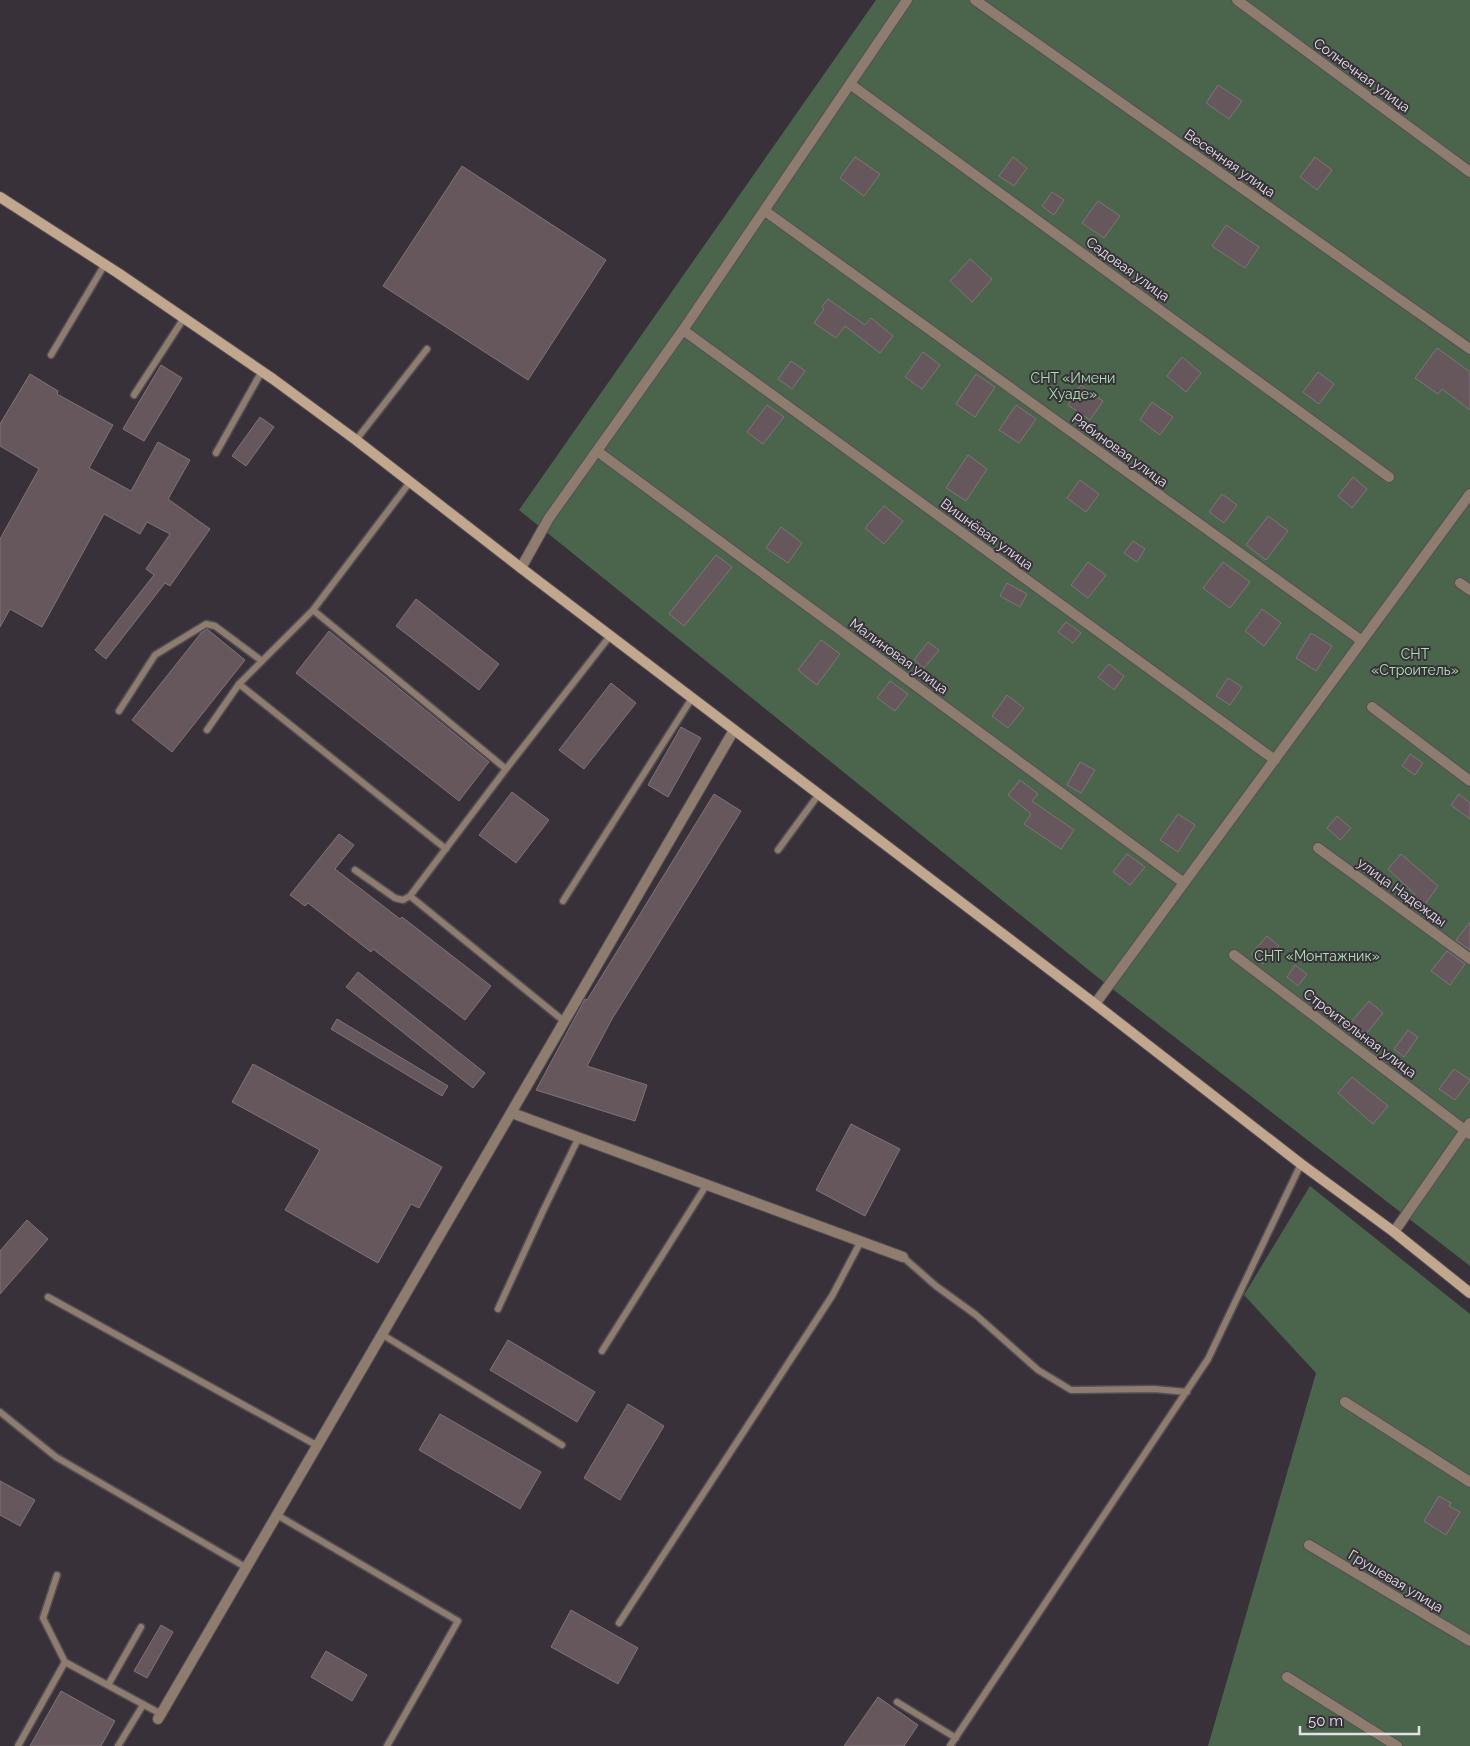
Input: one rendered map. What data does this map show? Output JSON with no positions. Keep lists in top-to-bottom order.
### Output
{
  "streets": {
    "street": [
      "Солнечная улица",
      "Весенняя улица",
      "Садовая улица",
      "Рябиновая улица",
      "Вишнёвая улица",
      "Малиновая улица",
      "улица Надежды",
      "Строительная улица",
      "Грушевая улица"
    ]
  },
  "parks": ["СНТ «Имени Хуаде»", "СНТ «Строитель»", "СНТ «Монтажник»"],
  "scale_bar": "50 m"
}
